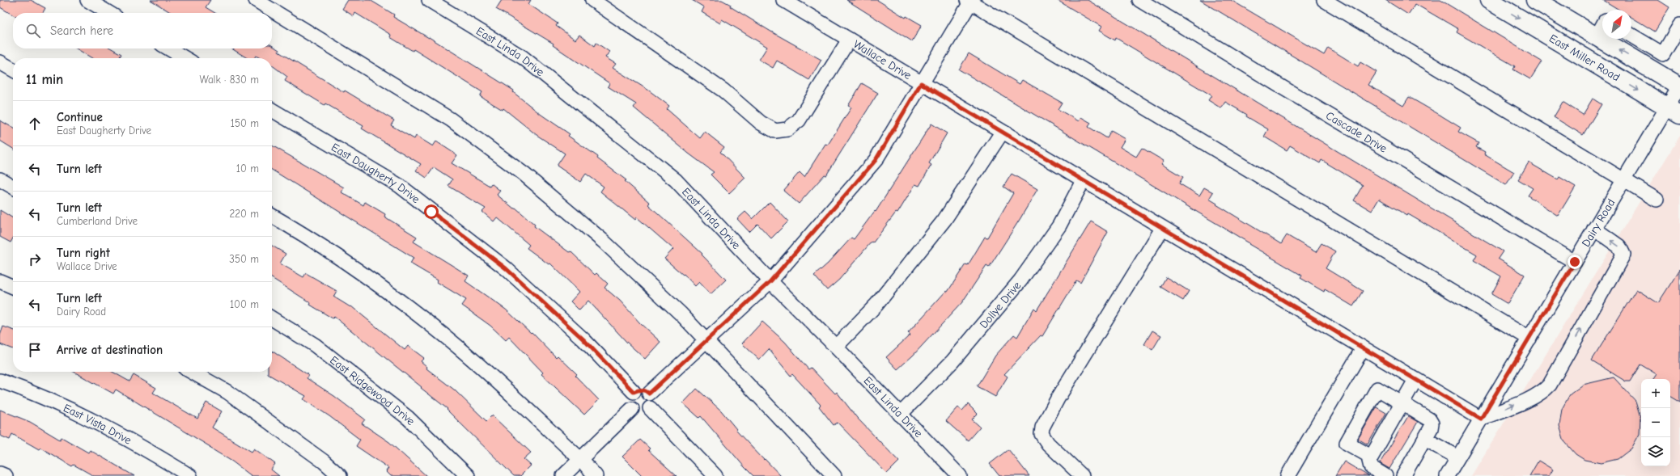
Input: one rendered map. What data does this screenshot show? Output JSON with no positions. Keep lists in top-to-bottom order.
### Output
{
  "streets": {
    "main road": ["East Miller Road"],
    "street": [
      "East Linda Drive",
      "Wallace Drive",
      "Cascade Drive",
      "East Daugherty Drive",
      "Dairy Road",
      "Dollye Drive",
      "East Ridgewood Drive",
      "East Vista Drive"
    ]
  },
  "crossings": [
    ["East Linda Drive", "Dollye Drive"],
    ["East Miller Road", "Dairy Road"],
    ["Wallace Drive", "Dairy Road"],
    ["Wallace Drive", "Dollye Drive"],
    ["Cascade Drive", "Dairy Road"]
  ],
  "north": "top right",
  "page": {
    "search": "Search here",
    "heading": ["11 min", "Walk · 830 m"],
    "list": [
      ["Continue", "East Daugherty Drive", "150 m"],
      ["Turn left", "10 m"],
      ["Turn left", "Cumberland Drive", "220 m"],
      ["Turn right", "Wallace Drive", "350 m"],
      ["Turn left", "Dairy Road", "100 m"],
      "Arrive at destination"
    ],
    "map_buttons": ["+", "−"]
  }
}
